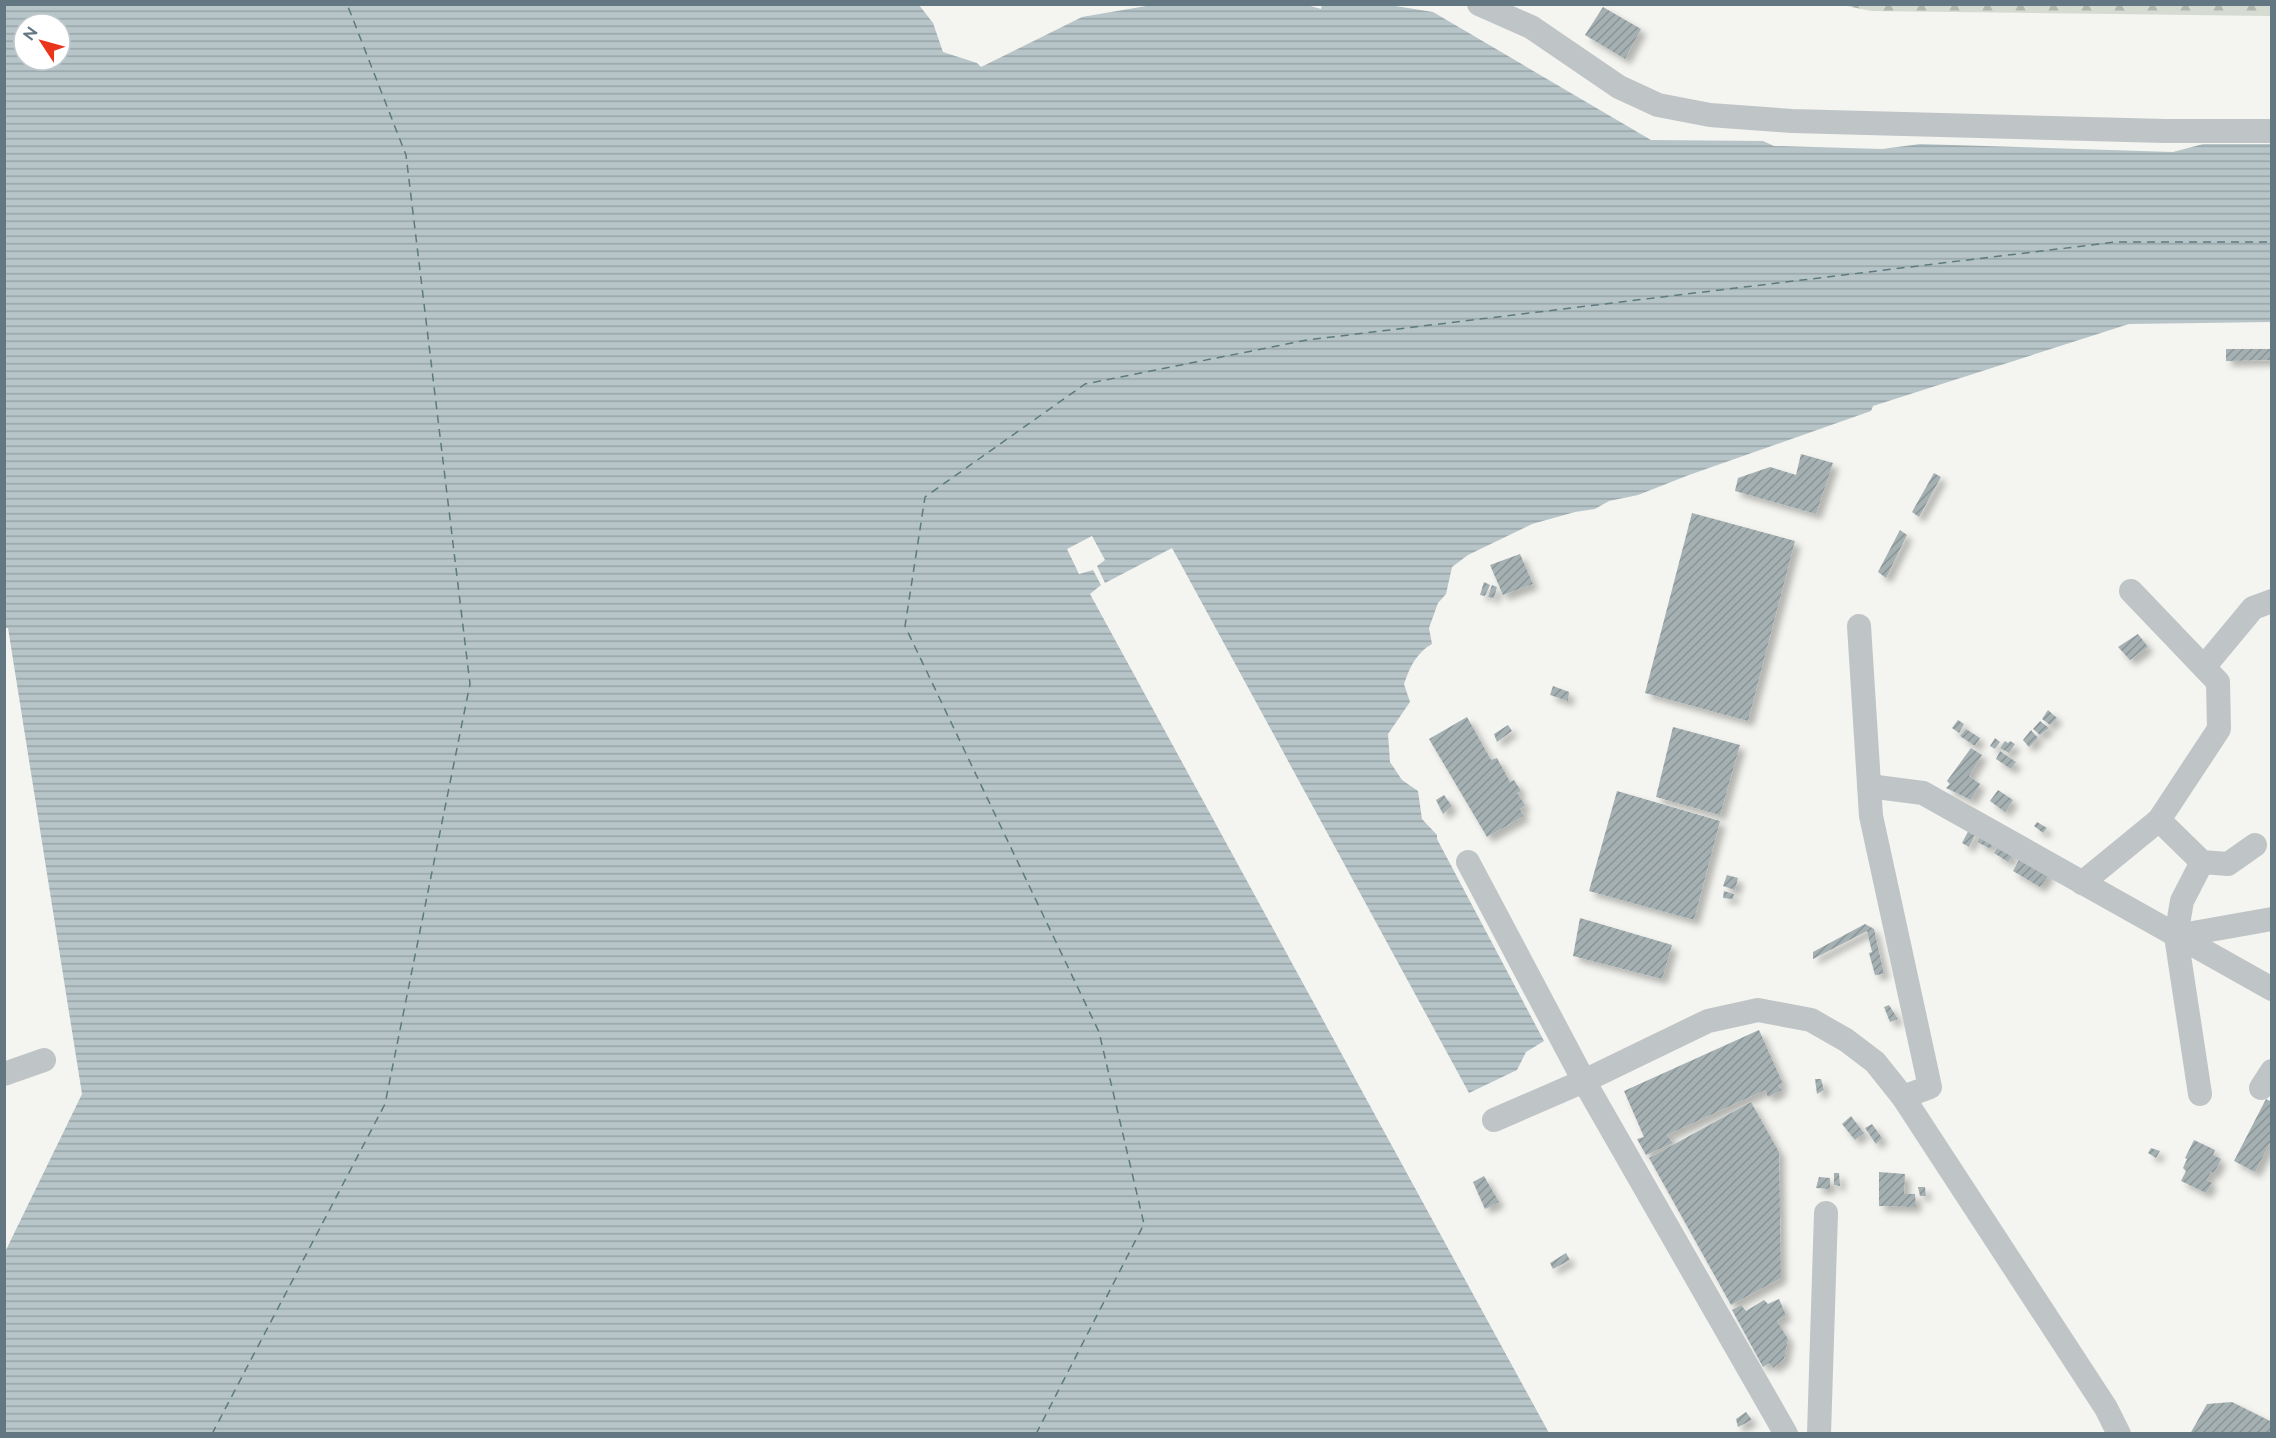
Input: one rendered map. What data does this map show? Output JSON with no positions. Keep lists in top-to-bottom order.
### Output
{
  "north": "top left"
}
